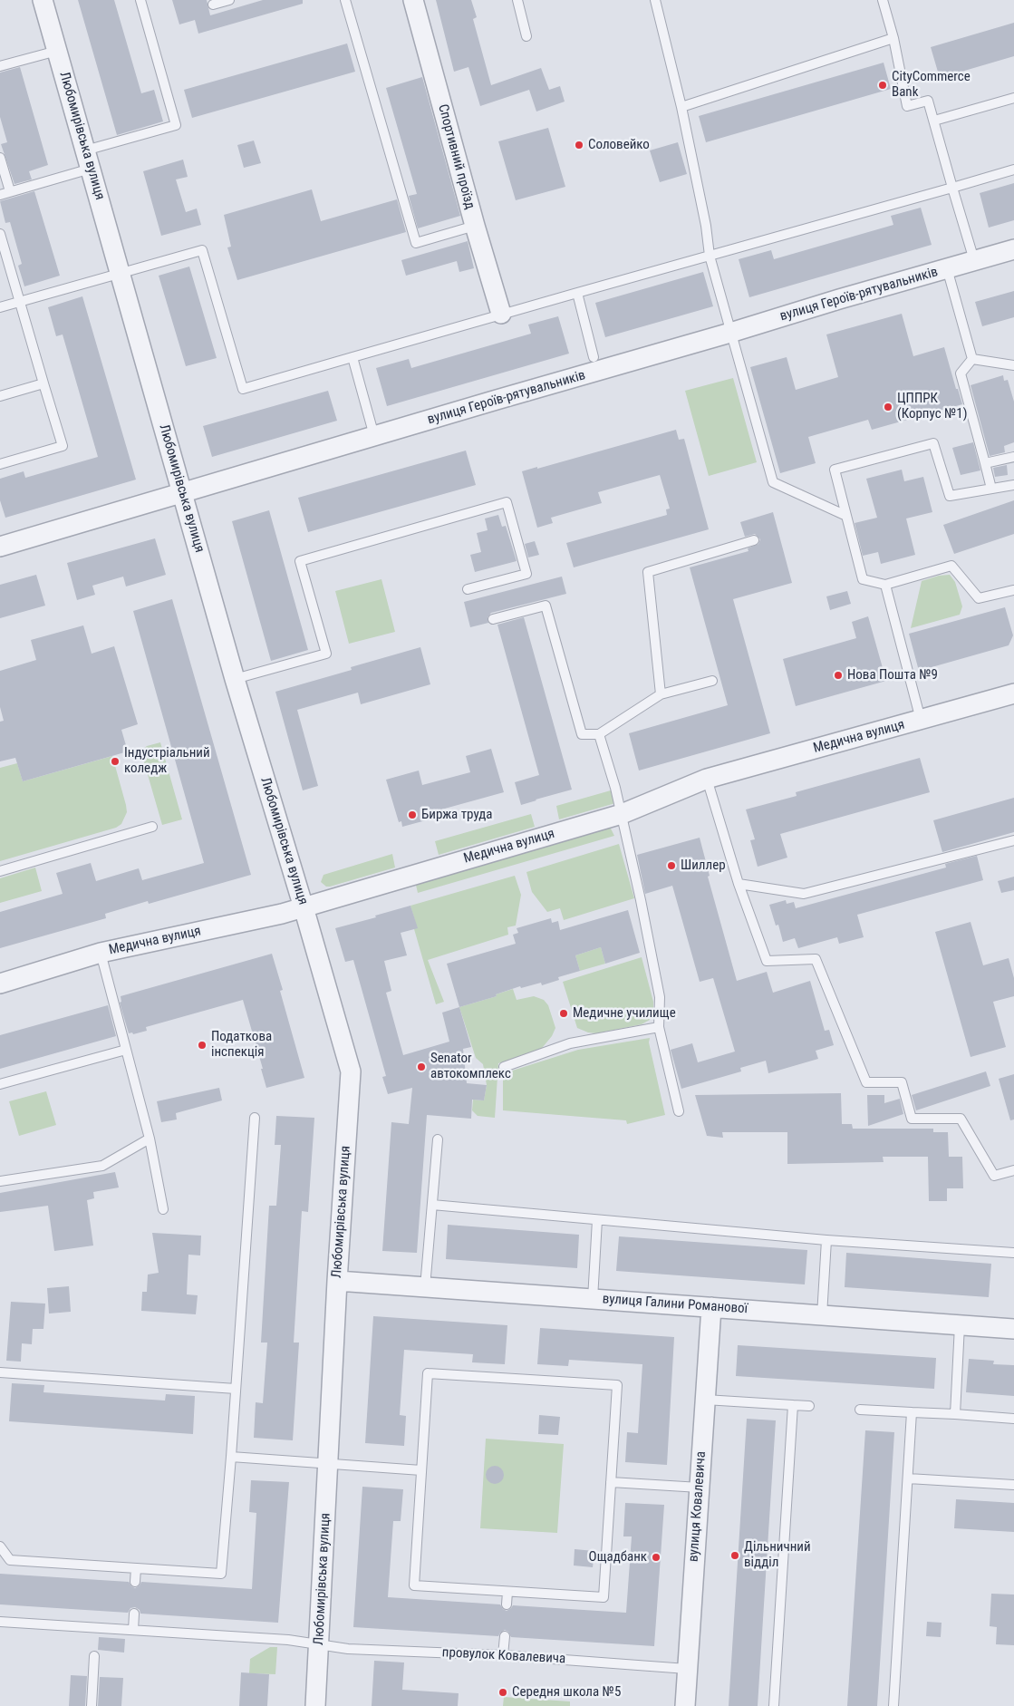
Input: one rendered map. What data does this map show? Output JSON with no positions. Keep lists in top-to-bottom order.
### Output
{
  "streets": {
    "street": [
      "Любомирівська вулиця",
      "Спортивний проїзд",
      "вулиця Героїв-рятувальників",
      "Медична вулиця",
      "вулиця Галини Романової",
      "вулиця Ковалевича"
    ],
    "lane": ["провулок Ковалевича"]
  },
  "crossings": [
    ["Любомирівська вулиця", "вулиця Героїв-рятувальників"],
    ["Любомирівська вулиця", "Медична вулиця"],
    ["Любомирівська вулиця", "вулиця Галини Романової"],
    ["Любомирівська вулиця", "провулок Ковалевича"],
    ["вулиця Галини Романової", "вулиця Ковалевича"],
    ["вулиця Ковалевича", "провулок Ковалевича"]
  ],
  "places": [
    "CityCommerce Bank",
    "Соловейко",
    "ЦППРК (Корпус №1)",
    "Нова Пошта №9",
    "Індустріальний коледж",
    "Биржа труда",
    "Шиллер",
    "Медичне училище",
    "Податкова інспекція",
    "Senator автокомплекс",
    "Дільничний відділ",
    "Ощадбанк",
    "Середня школа №5"
  ]
}
